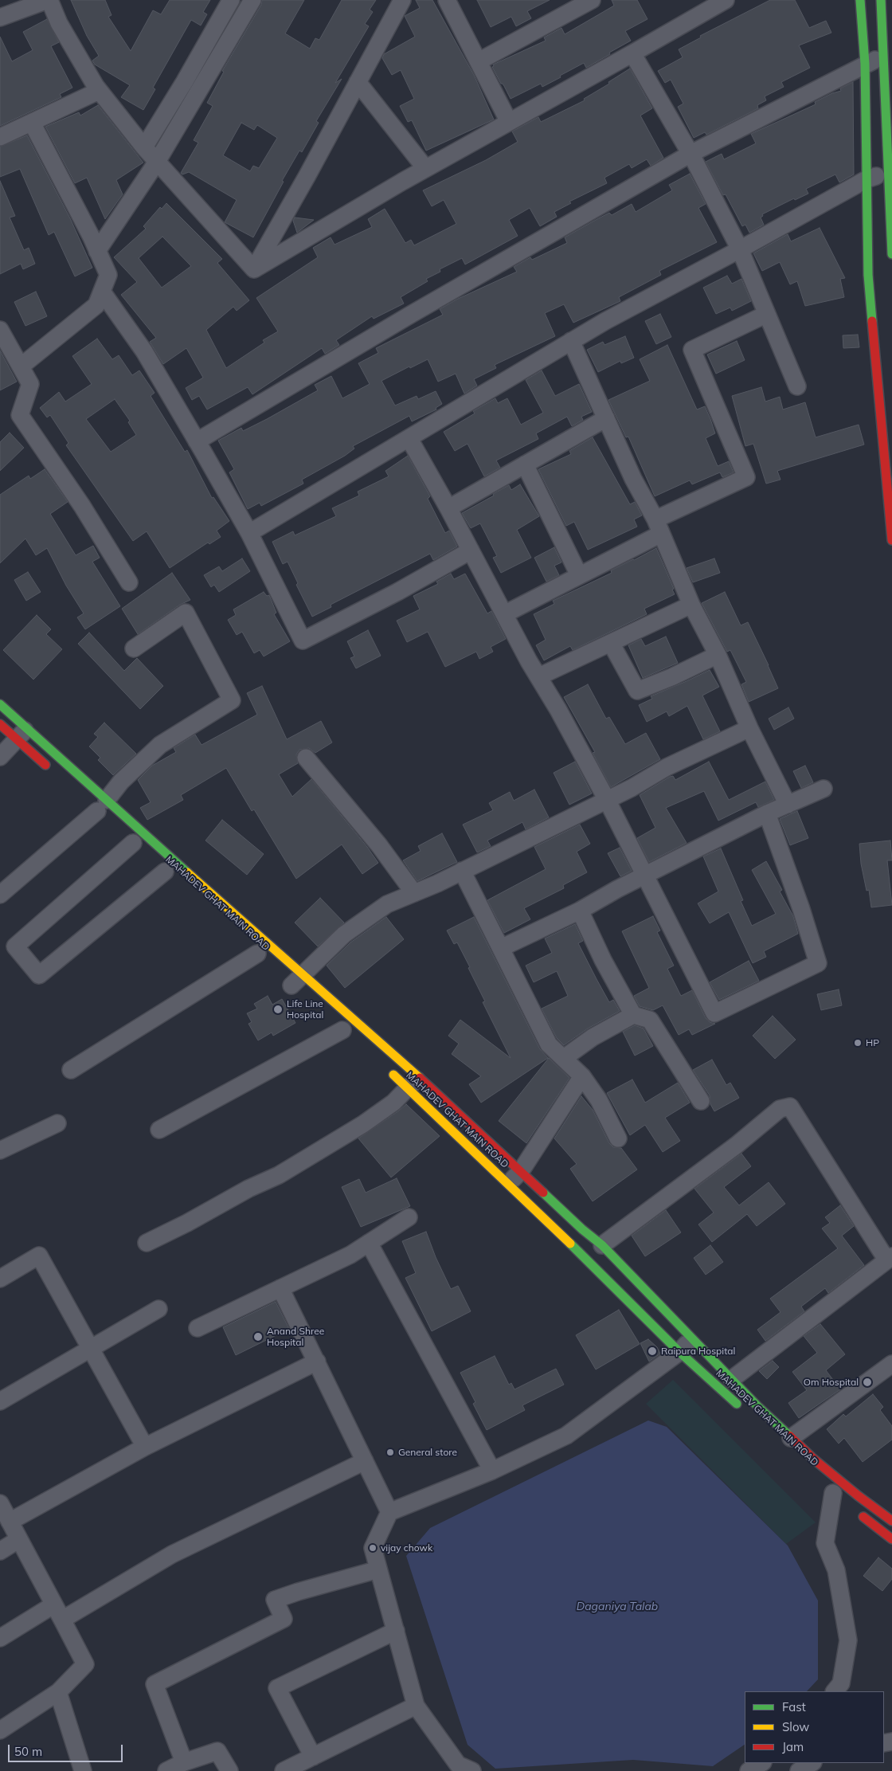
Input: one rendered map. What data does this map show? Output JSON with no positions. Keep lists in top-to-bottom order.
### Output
{
  "streets": {
    "main road": ["MAHADEV GHAT MAIN ROAD"]
  },
  "water": ["Daganiya Talab"],
  "places": [
    "Life Line Hospital",
    "HP",
    "Anand Shree Hospital",
    "Raipura Hospital",
    "Om Hospital",
    "General store",
    "vijay chowk"
  ],
  "legend": ["Fast", "Slow", "Jam"],
  "scale_bar": "50 m"
}
